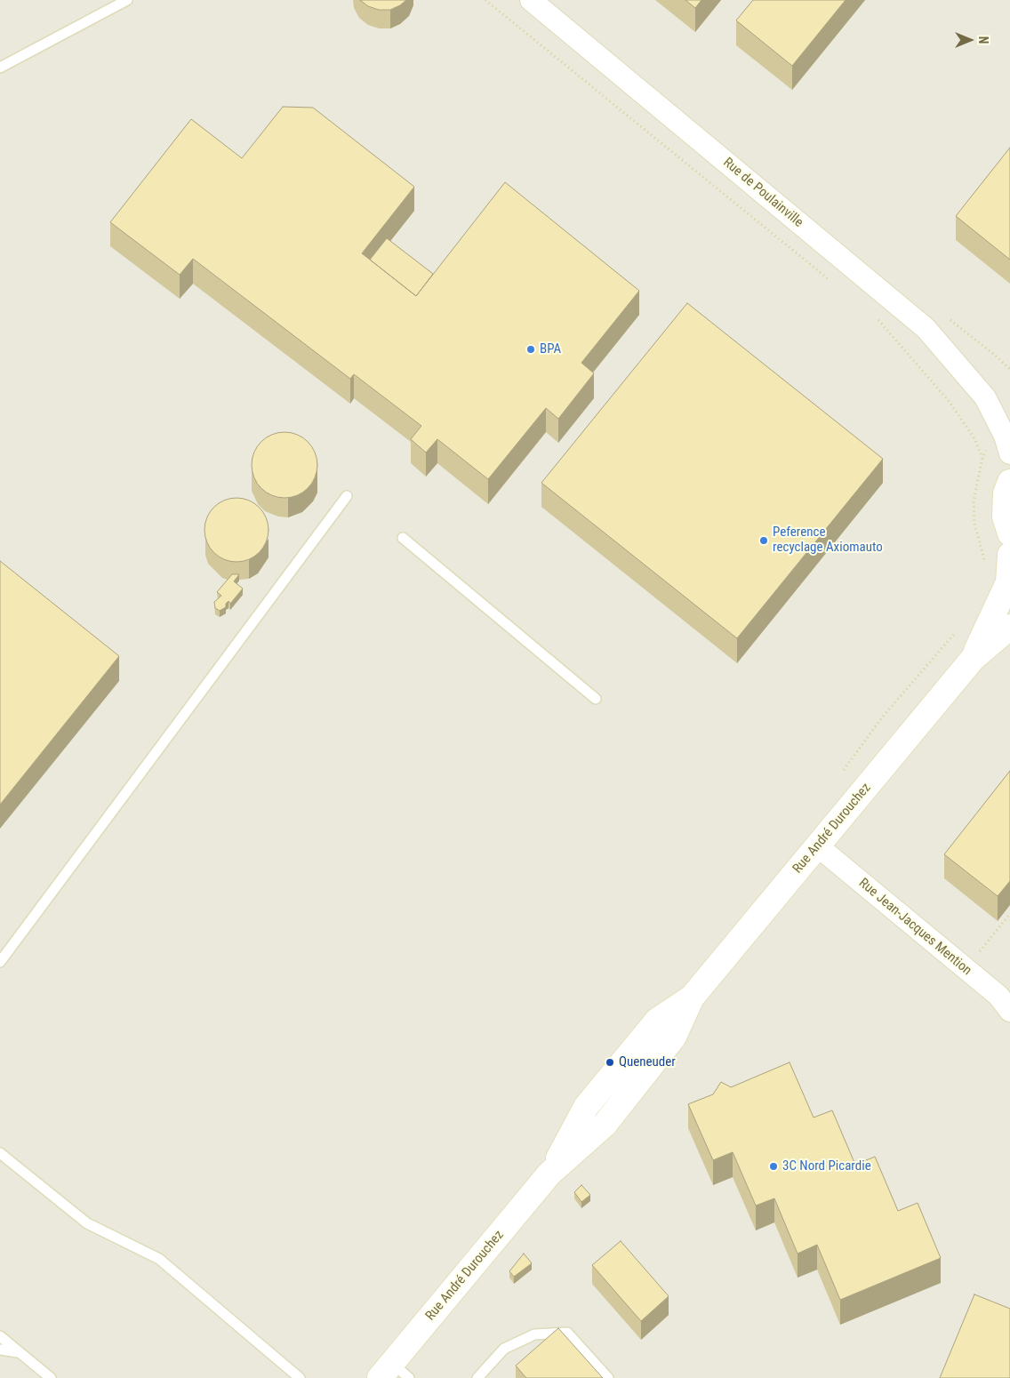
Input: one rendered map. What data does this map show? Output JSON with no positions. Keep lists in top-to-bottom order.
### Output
{
  "streets": {
    "main road": ["Rue André Durouchez"],
    "street": ["Rue de Poulainville", "Rue Jean-Jacques Mention"]
  },
  "crossings": [
    ["Rue André Durouchez", "Rue Jean-Jacques Mention"]
  ],
  "places": [
    "BPA",
    "Peference recyclage Axiomauto",
    "Queneuder",
    "3C Nord Picardie"
  ],
  "north": "right"
}
